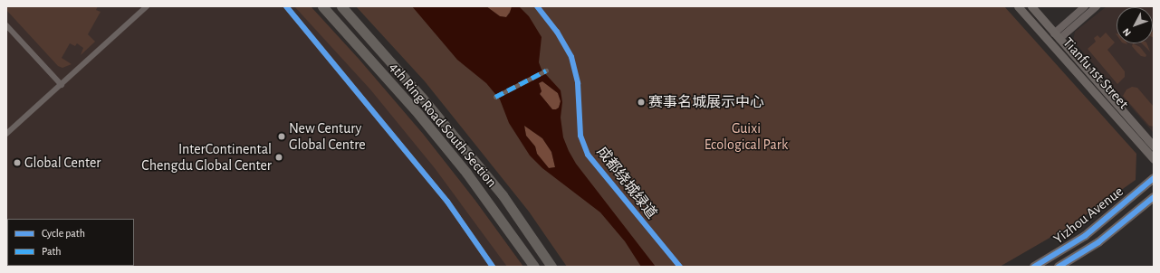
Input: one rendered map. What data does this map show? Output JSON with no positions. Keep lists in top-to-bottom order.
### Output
{
  "streets": {
    "highway": ["4th Ring Road South Section"],
    "main road": ["Tianfu 1st Street", "Yizhou Avenue"],
    "cycle path": ["成都绕城绿道"]
  },
  "parks": ["Guixi Ecological Park"],
  "places": [
    "赛事名城展示中心",
    "New Century Global Centre",
    "InterContinental Chengdu Global Center",
    "Global Center"
  ],
  "legend": ["Cycle path", "Path"],
  "north": "bottom left"
}
